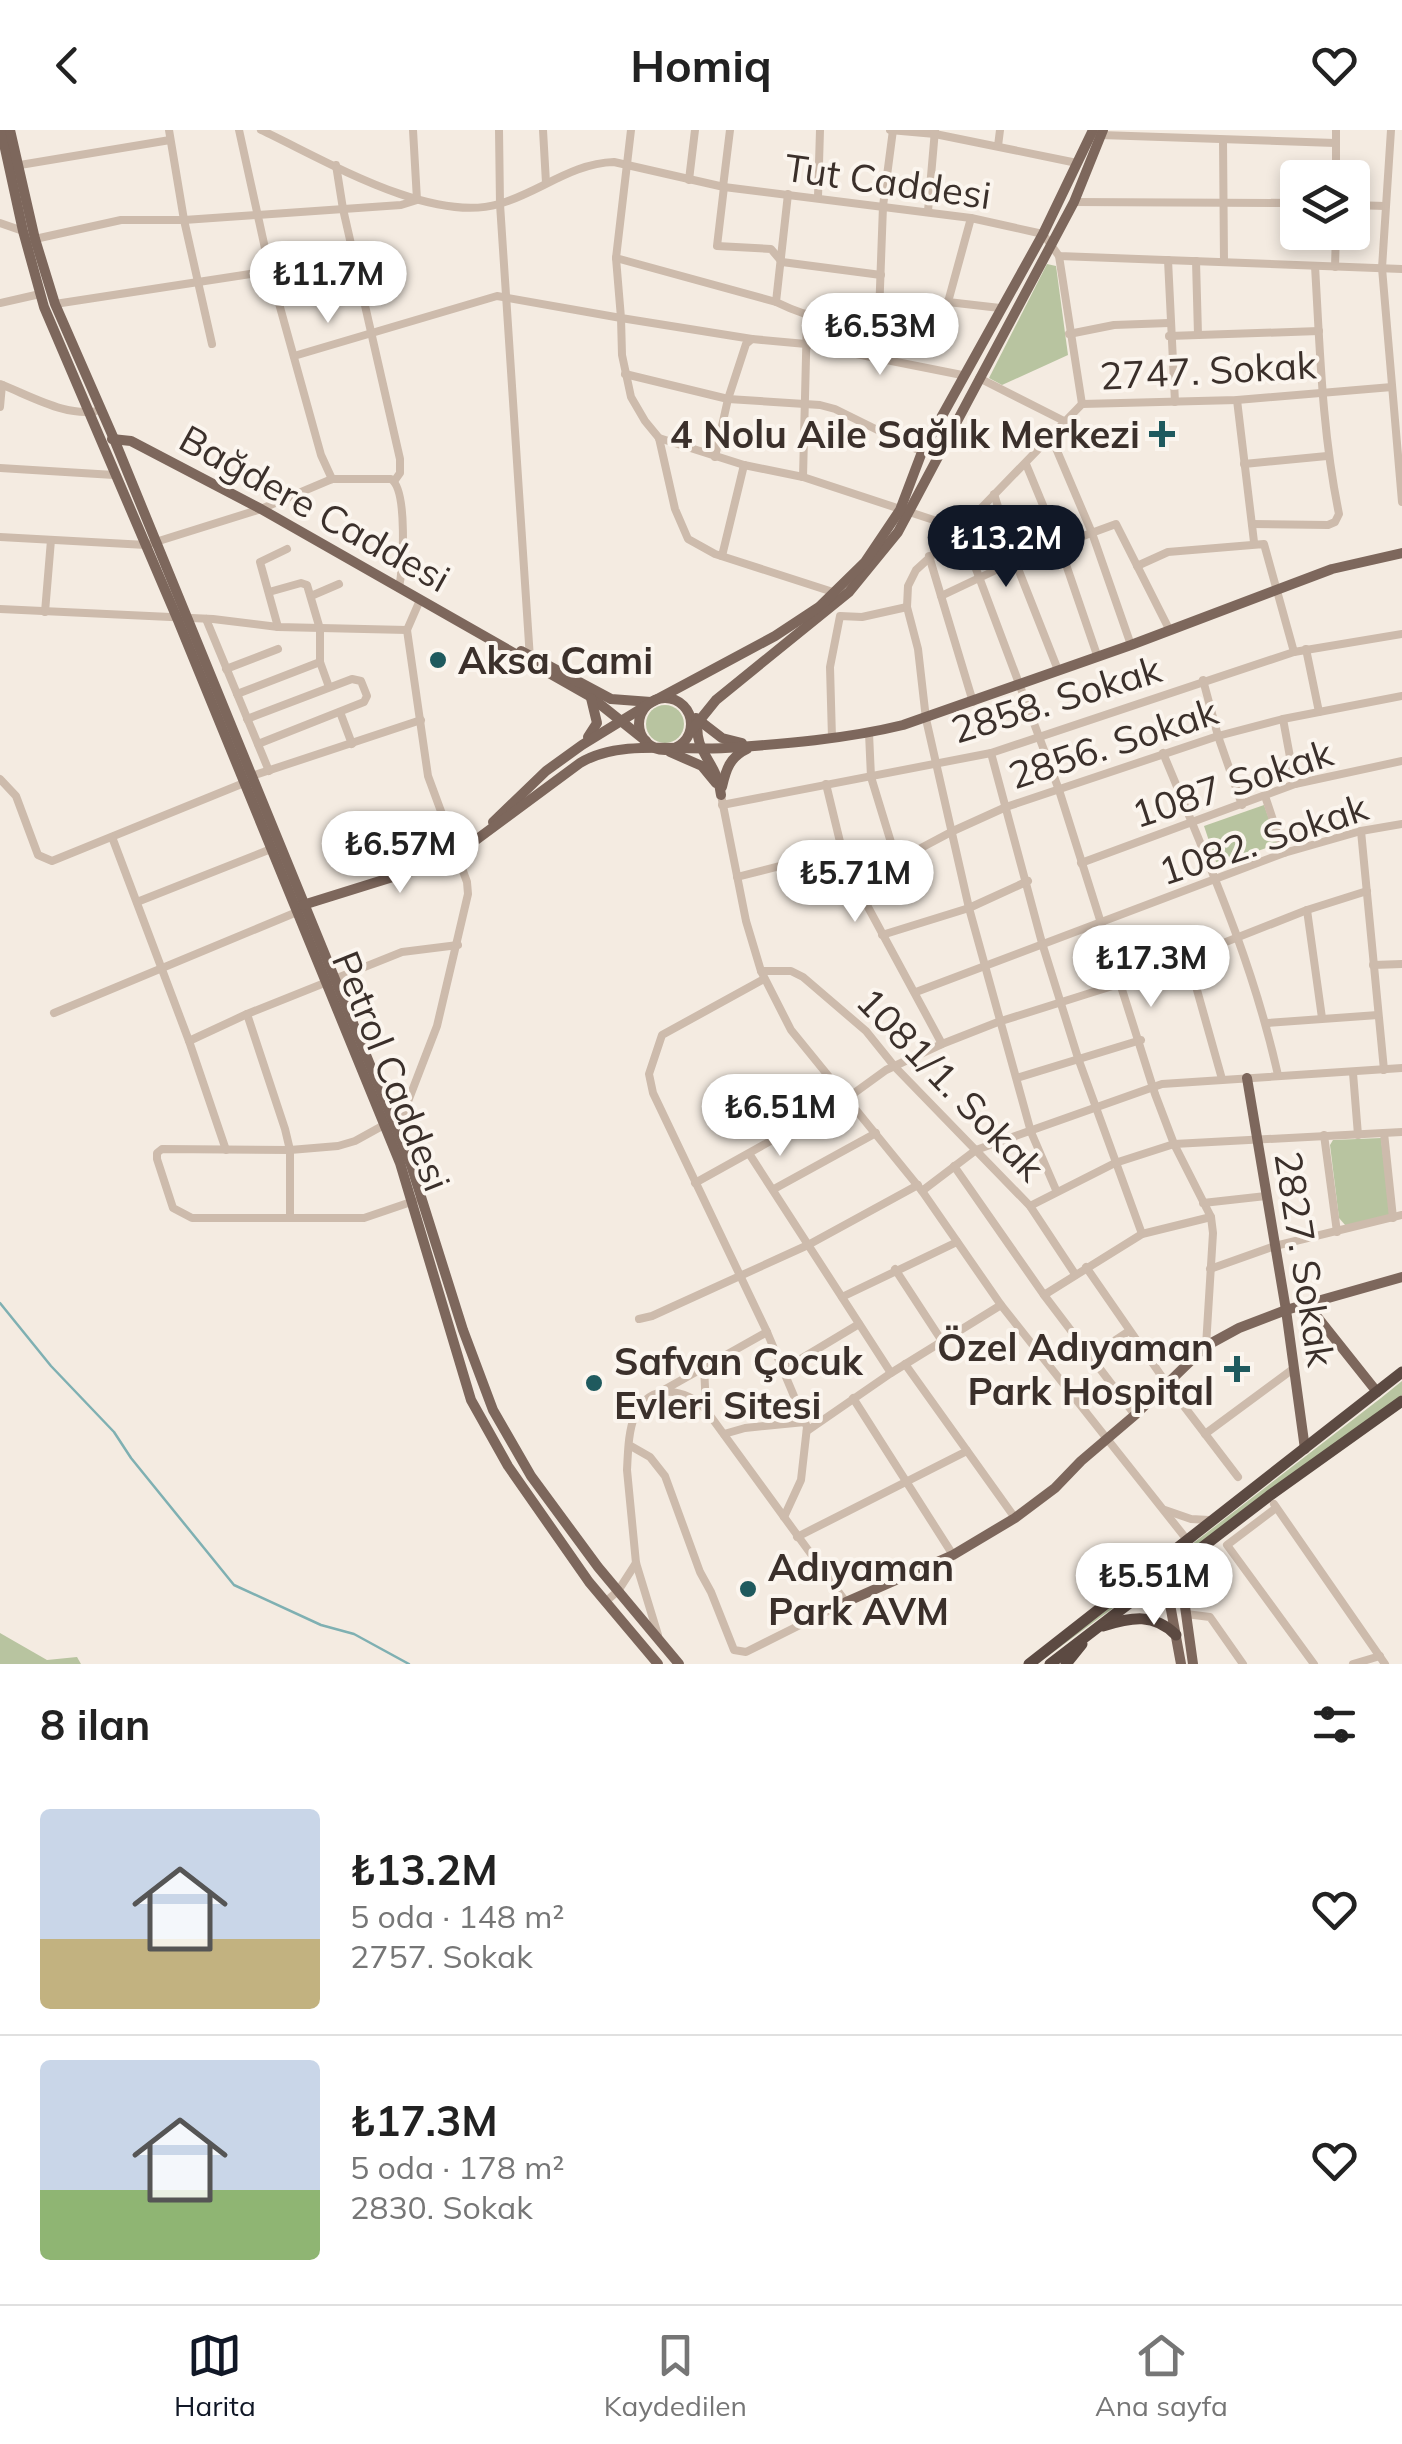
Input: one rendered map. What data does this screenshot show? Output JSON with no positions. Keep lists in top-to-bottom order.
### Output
{
  "streets": {
    "main road": ["Bağdere Caddesi", "Petrol Caddesi", "2827. Sokak"],
    "street": [
      "Tut Caddesi",
      "2747. Sokak",
      "2858. Sokak",
      "2856. Sokak",
      "1087 Sokak",
      "1082. Sokak",
      "1081/1. Sokak"
    ]
  },
  "places": {
    "health": ["4 Nolu Aile Sağlık Merkezi", "Özel Adıyaman Park Hospital"],
    "other": ["Aksa Cami", "Safvan Çocuk Evleri Sitesi", "Adıyaman Park AVM"]
  },
  "page": {
    "header": "Homiq",
    "price": [
      "₺11.7M",
      "₺6.53M",
      "₺13.2M",
      "₺6.57M",
      "₺5.71M",
      "₺17.3M",
      "₺6.51M",
      "₺5.51M"
    ],
    "heading": "8 ilan",
    "list": [
      {
        "name": "₺13.2M",
        "note": "5 oda · 148 m² · 2757. Sokak"
      },
      {
        "name": "₺17.3M",
        "note": "5 oda · 178 m² · 2830. Sokak"
      }
    ],
    "tabs": ["Harita", "Kaydedilen", "Ana sayfa"]
  }
}
